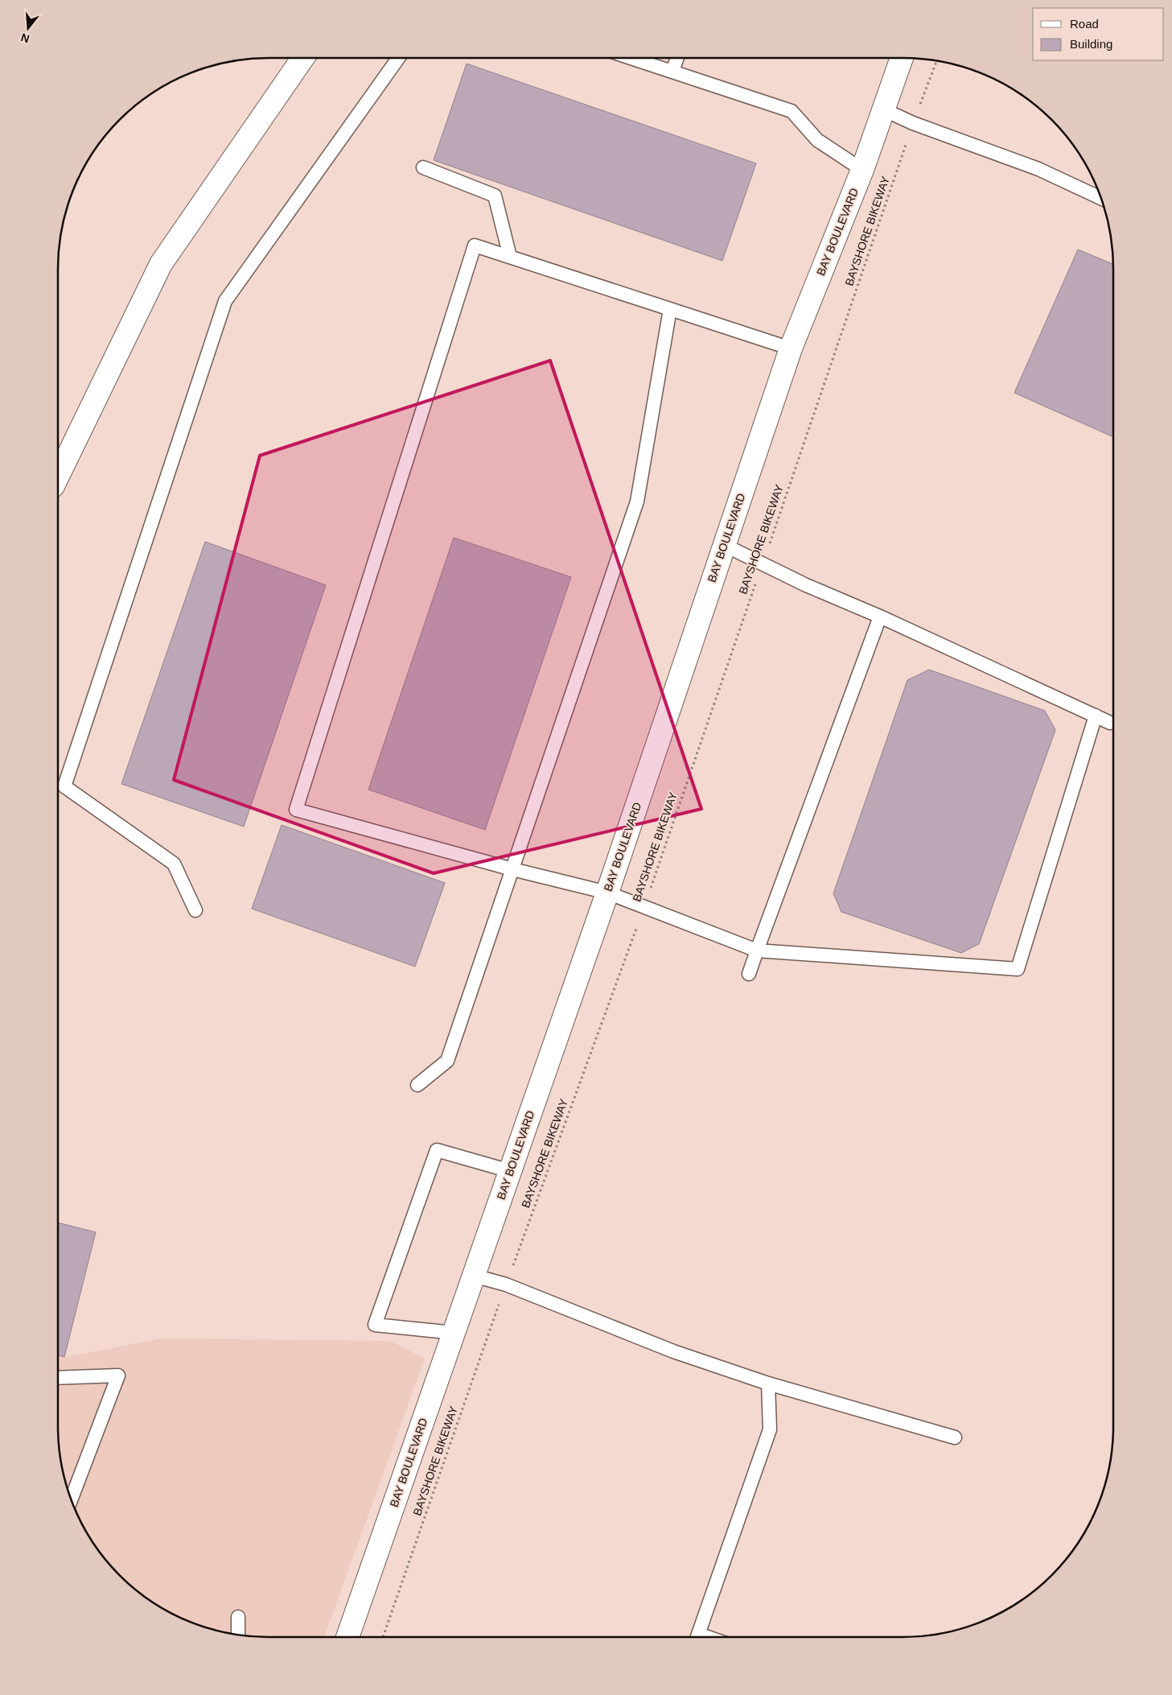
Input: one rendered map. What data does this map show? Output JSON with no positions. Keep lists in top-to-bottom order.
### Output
{
  "streets": {
    "main road": ["BAY BOULEVARD"],
    "path": ["BAYSHORE BIKEWAY"]
  },
  "legend": ["Road", "Building"],
  "north": "bottom"
}
